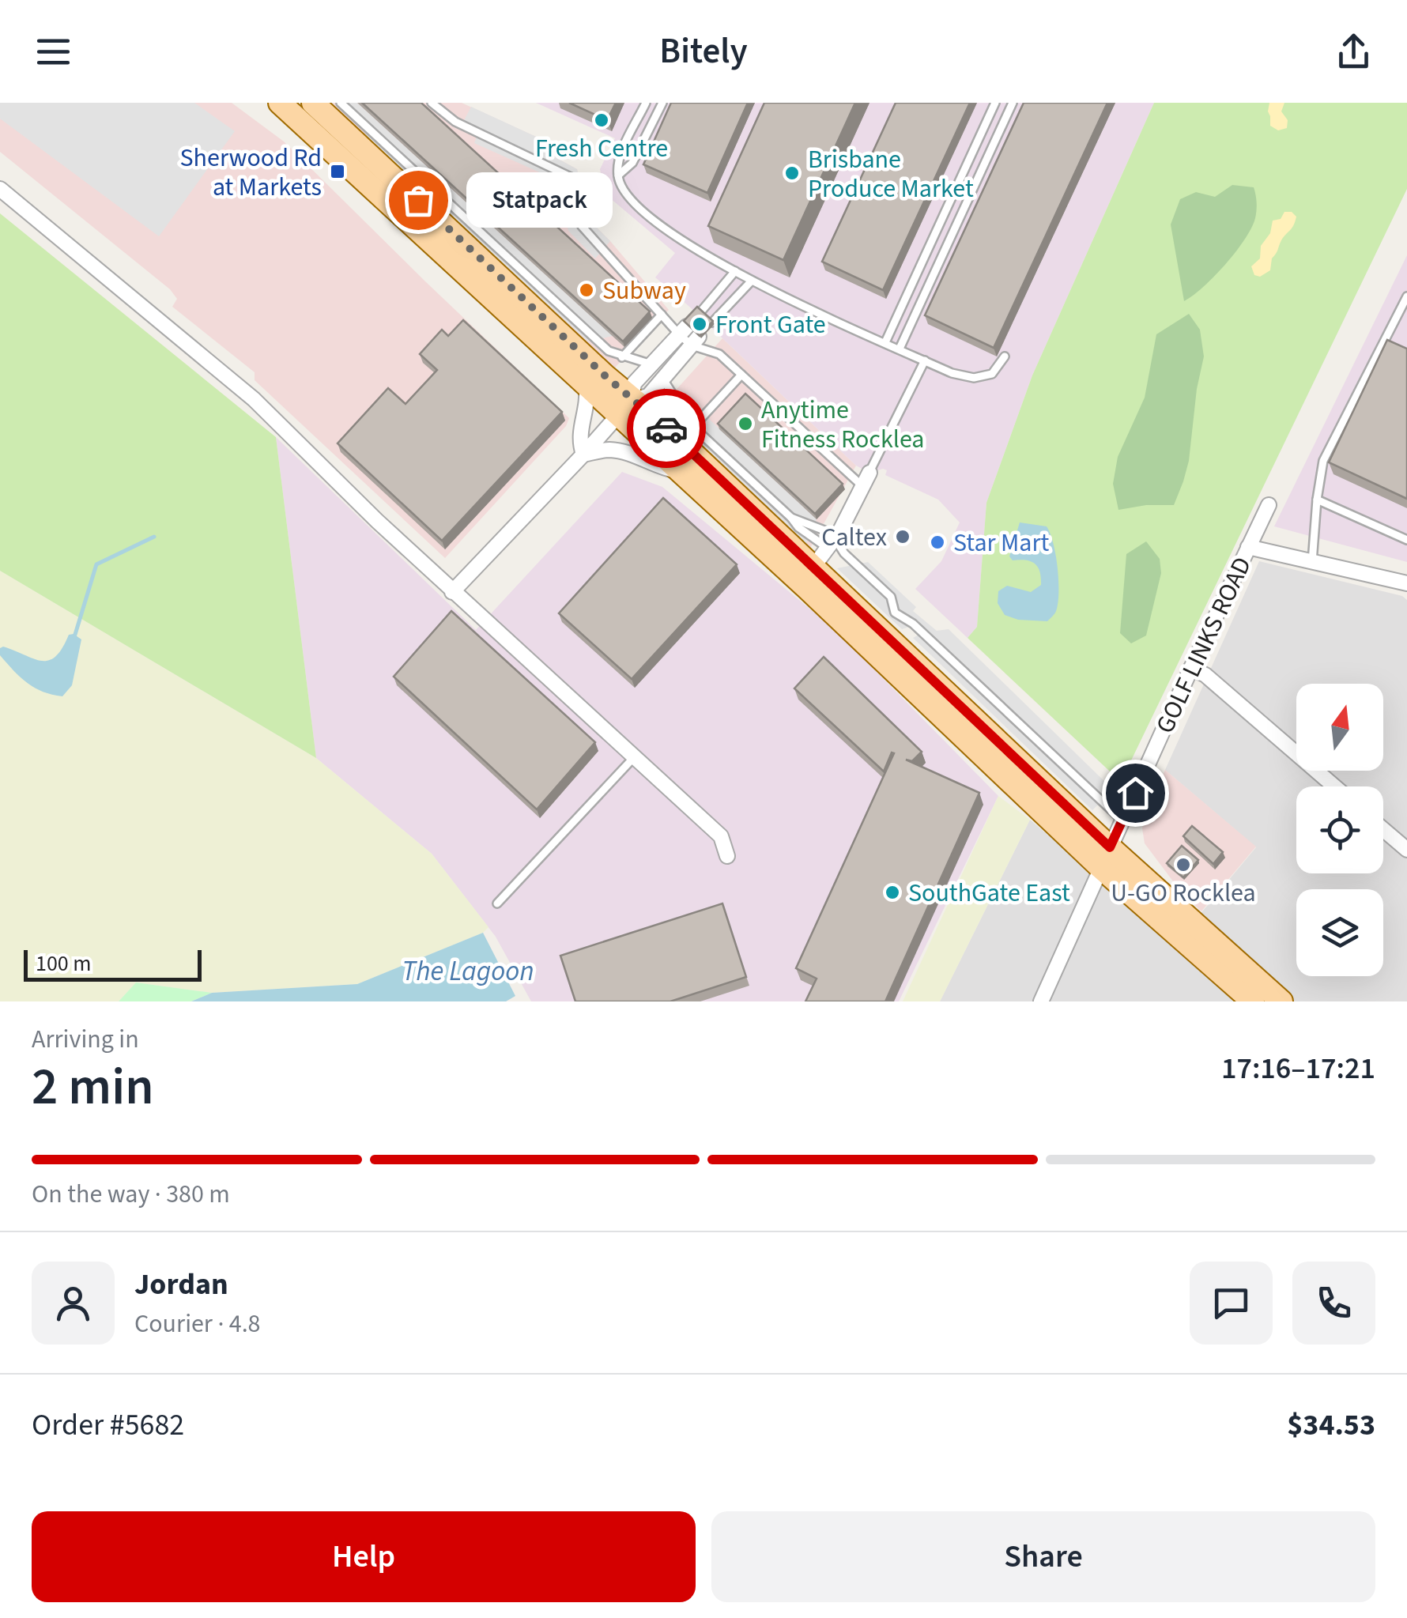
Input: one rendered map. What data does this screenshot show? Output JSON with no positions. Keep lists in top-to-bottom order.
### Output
{
  "streets": {
    "street": ["GOLF LINKS ROAD"]
  },
  "water": ["The Lagoon"],
  "places": {
    "other": [
      "Fresh Centre",
      "Brisbane Produce Market",
      "Statpack",
      "Subway",
      "Front Gate",
      "Anytime Fitness Rocklea",
      "Caltex",
      "Star Mart",
      "U-GO Rocklea",
      "SouthGate East"
    ],
    "transit": ["Sherwood Rd at Markets"]
  },
  "scale_bar": "100 m",
  "north": "top",
  "page": {
    "header": "Bitely",
    "bubble": "Statpack",
    "scale": "100 m",
    "heading": ["2 min", "Arriving in", "17:16–17:21"],
    "panel": [
      "Jordan",
      "Courier · 4.8",
      "Order #5682",
      "$34.53"
    ],
    "bar": "On the way · 380 m",
    "buttons": ["Help", "Share"]
  }
}
